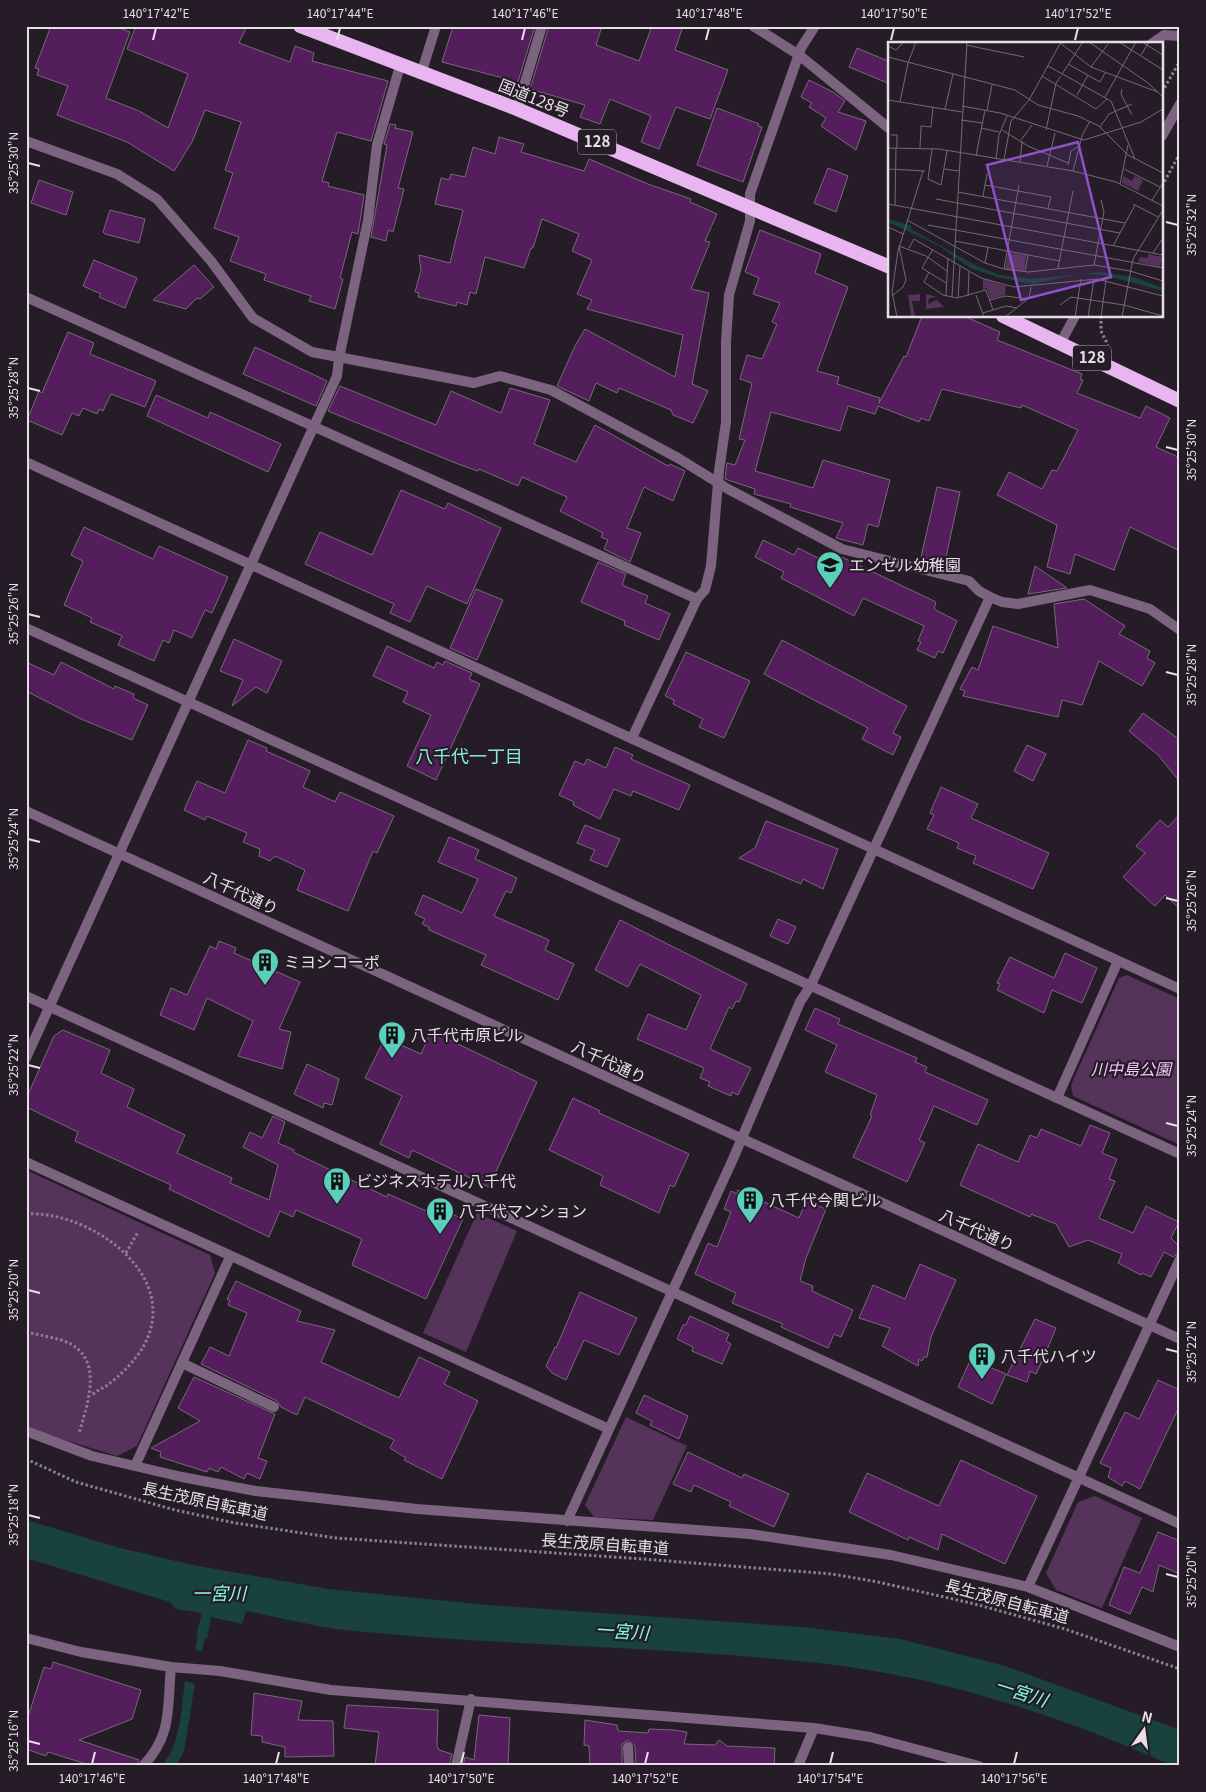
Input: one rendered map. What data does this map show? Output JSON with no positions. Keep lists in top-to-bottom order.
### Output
{
  "streets": {
    "highway": ["国道128号", "128"],
    "street": ["八千代通り"],
    "path": ["長生茂原自転車道"]
  },
  "districts": ["八千代一丁目"],
  "water": ["一宮川"],
  "parks": ["川中島公園"],
  "places": {
    "school or university": ["エンゼル幼稚園"],
    "building": [
      "ミヨシコーポ",
      "八千代市原ビル",
      "ビジネスホテル八千代",
      "八千代今関ビル",
      "八千代マンション",
      "八千代ハイツ"
    ]
  },
  "north": "top",
  "coordinates": [
    "140°17'42\"E",
    "140°17'44\"E",
    "140°17'46\"E",
    "140°17'48\"E",
    "140°17'50\"E",
    "140°17'52\"E",
    "35°25'30\"N",
    "35°25'32\"N",
    "35°25'28\"N",
    "35°25'26\"N",
    "35°25'24\"N",
    "35°25'22\"N",
    "35°25'20\"N",
    "35°25'18\"N",
    "35°25'16\"N",
    "140°17'54\"E",
    "140°17'56\"E"
  ]
}
